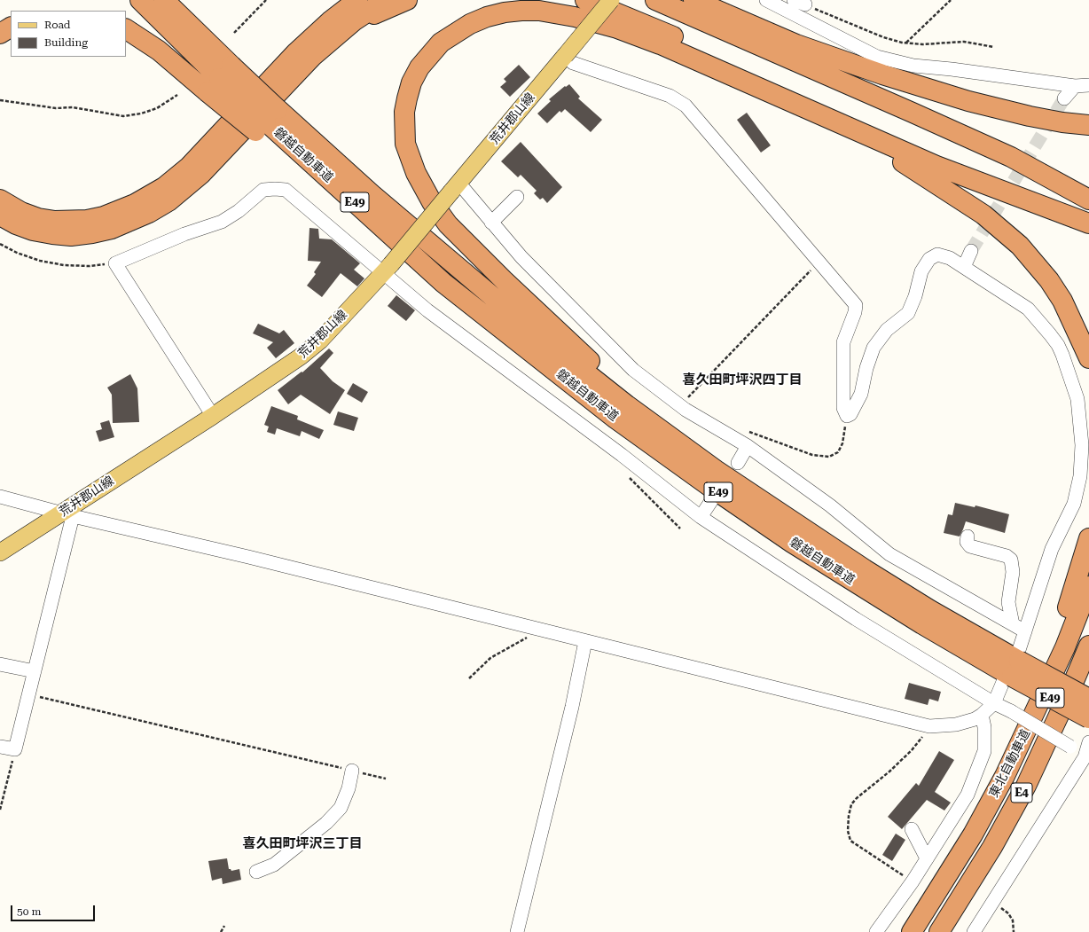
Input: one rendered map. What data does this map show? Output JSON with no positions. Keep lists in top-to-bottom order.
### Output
{
  "streets": {
    "highway": [
      "磐越自動車道",
      "E49",
      "東北自動車道",
      "E4"
    ],
    "main road": ["荒井郡山線"]
  },
  "districts": ["喜久田町坪沢四丁目", "喜久田町坪沢三丁目"],
  "legend": ["Road", "Building"],
  "scale_bar": "50 m"
}
